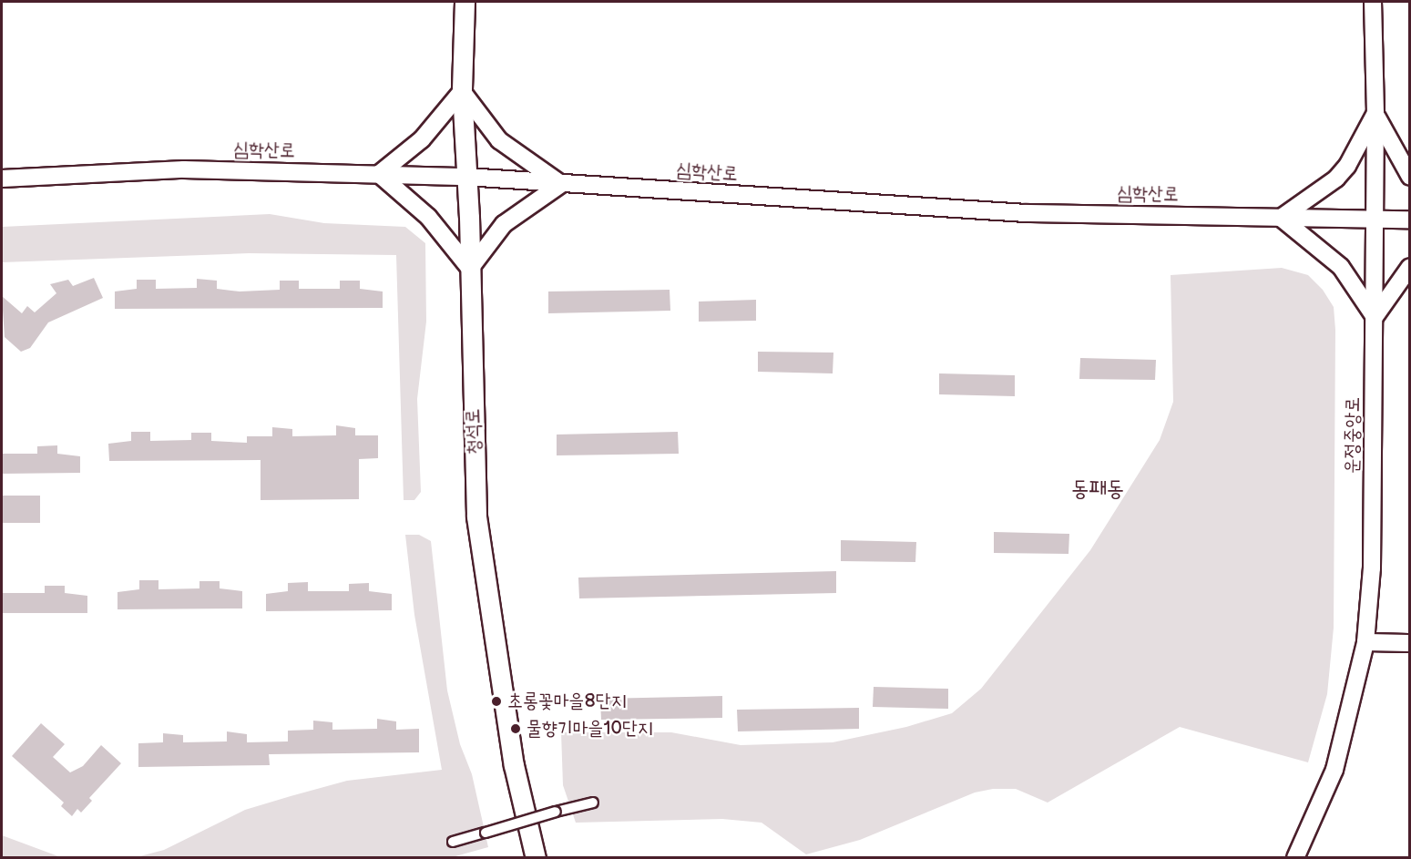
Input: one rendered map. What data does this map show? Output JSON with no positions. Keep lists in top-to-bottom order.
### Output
{
  "streets": {
    "main road": ["청석로"],
    "street": ["심학산로", "운정중앙로"]
  },
  "crossings": [
    ["심학산로", "청석로"],
    ["심학산로", "운정중앙로"]
  ],
  "districts": ["동패동"],
  "places": ["초롱꽃마을8단지", "물향기마을10단지"]
}
